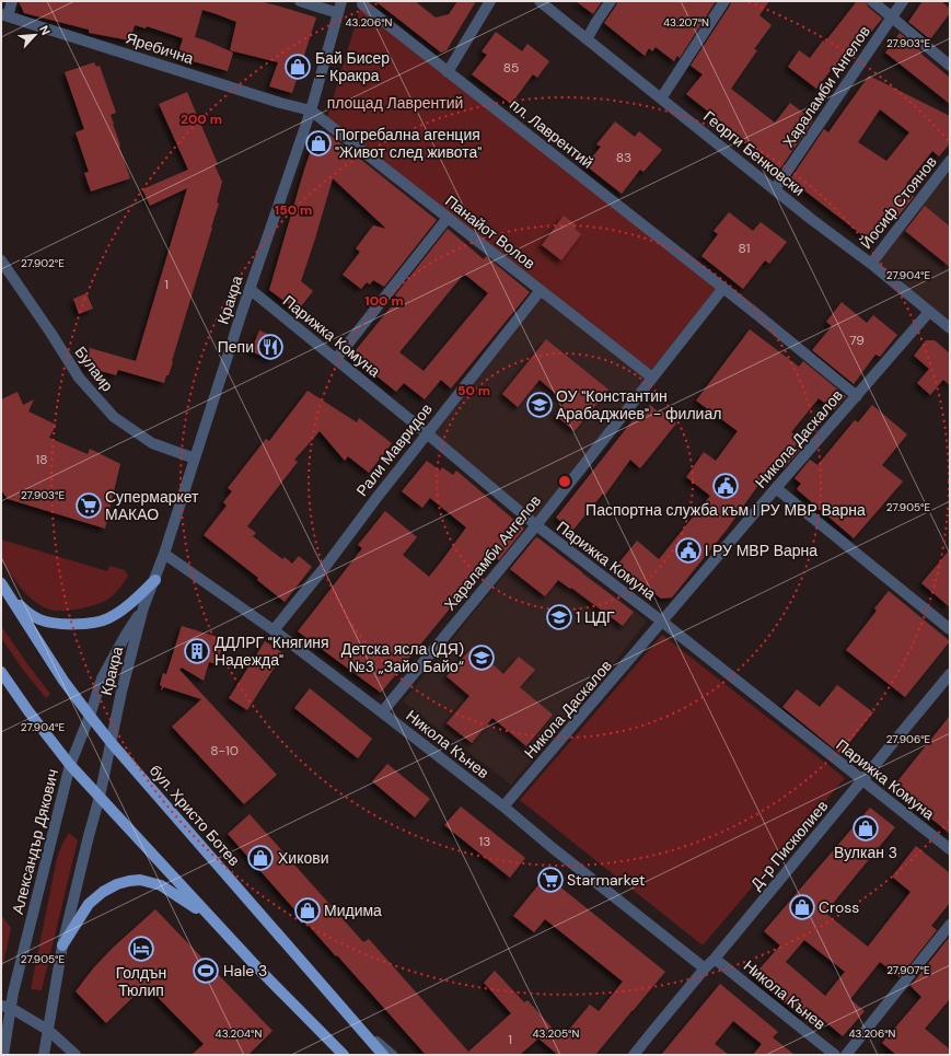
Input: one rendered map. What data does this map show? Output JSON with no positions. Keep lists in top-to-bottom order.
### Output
{
  "streets": {
    "main road": ["бул. Христо Ботев"],
    "street": [
      "Яребична",
      "Хараламби Ангелов",
      "пл. Лаврентий",
      "Георги Бенковски",
      "Йосиф Стоянов",
      "Панайот Волов",
      "Кракра",
      "Парижка Комуна",
      "Булаир",
      "Никола Даскалов",
      "Рали Мавридов",
      "Никола Кънев",
      "Александър Дякович",
      "Д-р Пискюлиев"
    ]
  },
  "crossings": [
    ["Яребична", "Панайот Волов"],
    ["Яребична", "Кракра"],
    ["Хараламби Ангелов", "пл. Лаврентий"],
    ["Хараламби Ангелов", "Георги Бенковски"],
    ["Хараламби Ангелов", "Панайот Волов"],
    ["Хараламби Ангелов", "Парижка Комуна"],
    ["Хараламби Ангелов", "Никола Кънев"],
    ["пл. Лаврентий", "Никола Даскалов"],
    ["Георги Бенковски", "Йосиф Стоянов"],
    ["Георги Бенковски", "Никола Даскалов"],
    ["Панайот Волов", "Кракра"],
    ["Панайот Волов", "Рали Мавридов"],
    ["Кракра", "Парижка Комуна"],
    ["Кракра", "Булаир"],
    ["Кракра", "Никола Кънев"],
    ["Кракра", "бул. Христо Ботев"],
    ["Кракра", "Александър Дякович"],
    ["Парижка Комуна", "Никола Даскалов"],
    ["Парижка Комуна", "Рали Мавридов"],
    ["Парижка Комуна", "Д-р Пискюлиев"],
    ["Никола Даскалов", "Никола Кънев"],
    ["Рали Мавридов", "Никола Кънев"],
    ["Никола Кънев", "Д-р Пискюлиев"],
    ["бул. Христо Ботев", "Александър Дякович"]
  ],
  "parks": ["площад Лаврентий"],
  "places": {
    "shop": [
      "Бай Бисер – Кракра",
      "Погребална агенция \"Живот след живота\"",
      "Вулкан 3",
      "Хикови",
      "Cross",
      "Мидима"
    ],
    "restaurant": ["Пепи"],
    "school or university": ["ОУ \"Константин Арабаджиев\" - филиал", "1 ЦДГ", "Детска ясла (ДЯ) №3 „Зайо Байо“"],
    "public building": ["Паспортна служба към I РУ МВР Варна", "I РУ МВР Варна"],
    "supermarket": ["Супермаркет МАКАО", "Starmarket"],
    "building": ["ДДЛРГ \"Княгиня Надежда\""],
    "hotel": ["Голдън Тюлип"],
    "sports": ["Hale 3"]
  },
  "house_numbers": [
    "85",
    "83",
    "81",
    "1",
    "79",
    "18",
    "8-10",
    "13",
    "1"
  ],
  "north": "top right",
  "coordinates": [
    "43.206°N",
    "43.207°N",
    "27.903°E",
    "27.902°E",
    "27.904°E",
    "27.905°E",
    "27.906°E",
    "27.907°E",
    "43.204°N",
    "43.205°N"
  ],
  "rings": [
    "200 m",
    "150 m",
    "100 m",
    "50 m"
  ]
}
